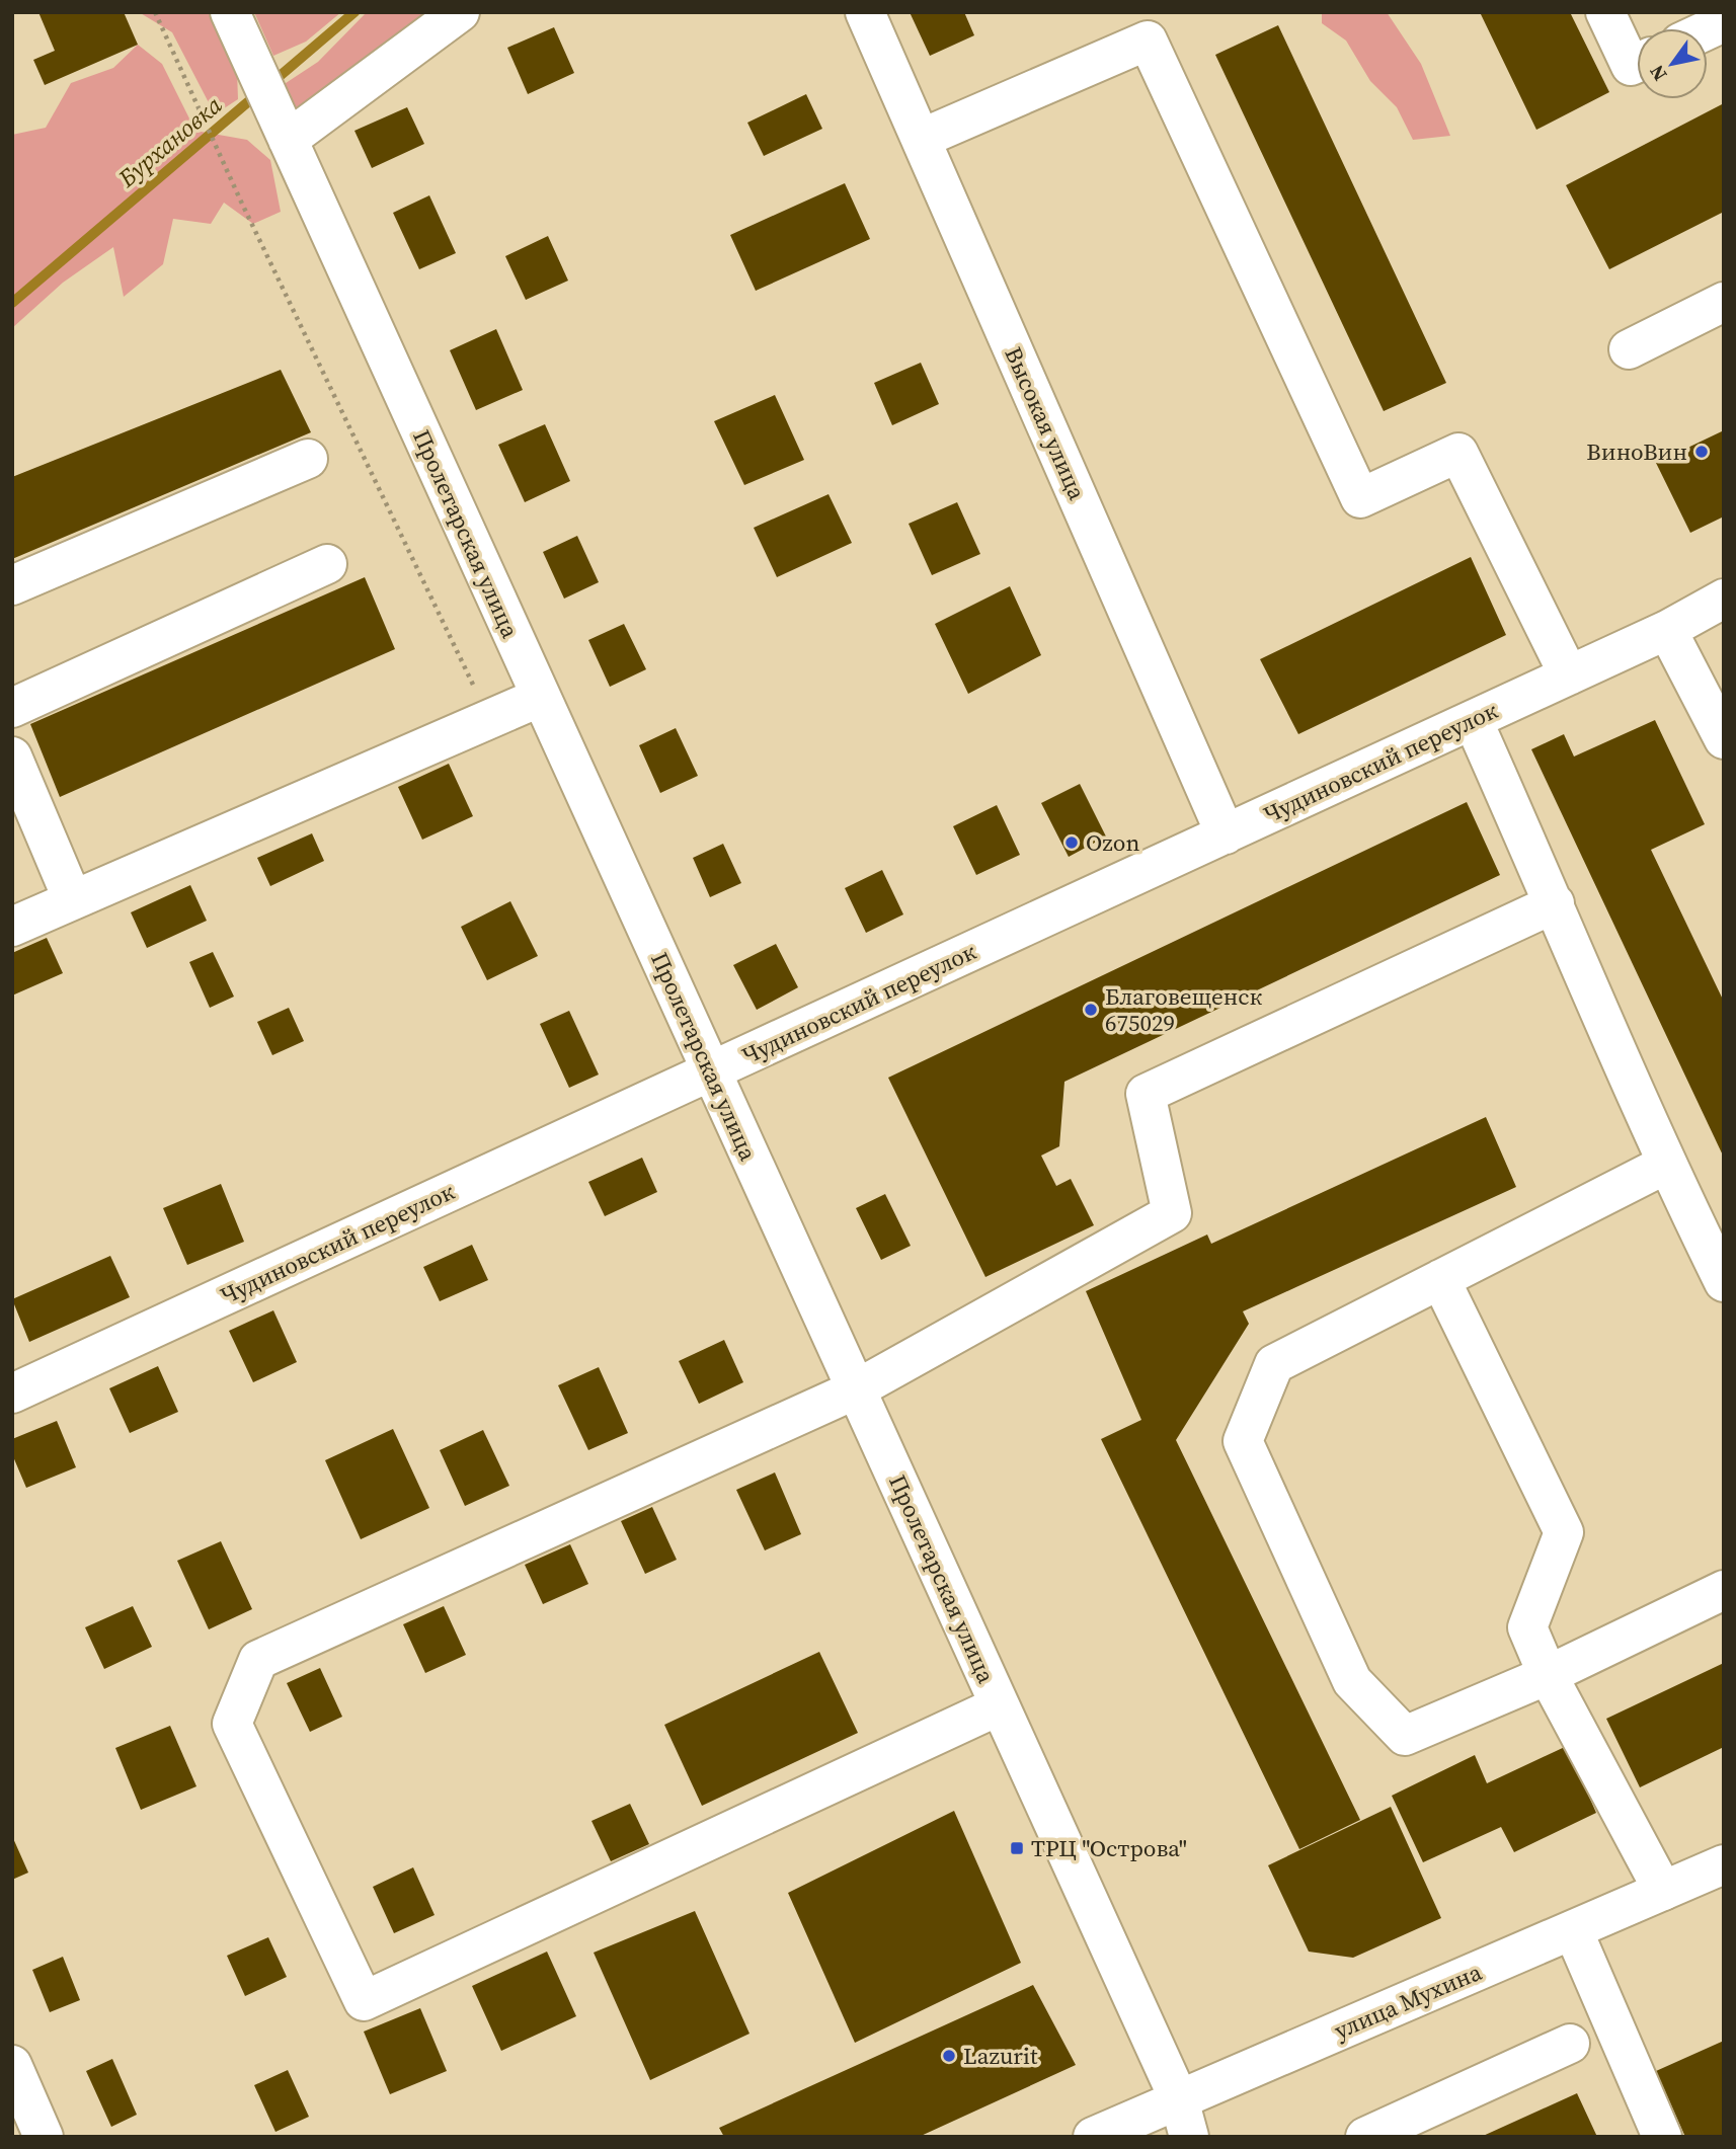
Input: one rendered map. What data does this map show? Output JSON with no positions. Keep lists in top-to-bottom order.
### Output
{
  "streets": {
    "street": [
      "Высокая улица",
      "Пролетарская улица",
      "Чудиновский переулок",
      "улица Мухина"
    ]
  },
  "crossings": [
    ["Высокая улица", "Чудиновский переулок"],
    ["Пролетарская улица", "Чудиновский переулок"],
    ["Пролетарская улица", "улица Мухина"]
  ],
  "water": ["Бурхановка"],
  "places": {
    "other": [
      "ВиноВин",
      "Ozon",
      "Благовещенск 675029",
      "Lazurit"
    ],
    "transit": ["ТРЦ \"Острова\""]
  },
  "north": "bottom left"
}
